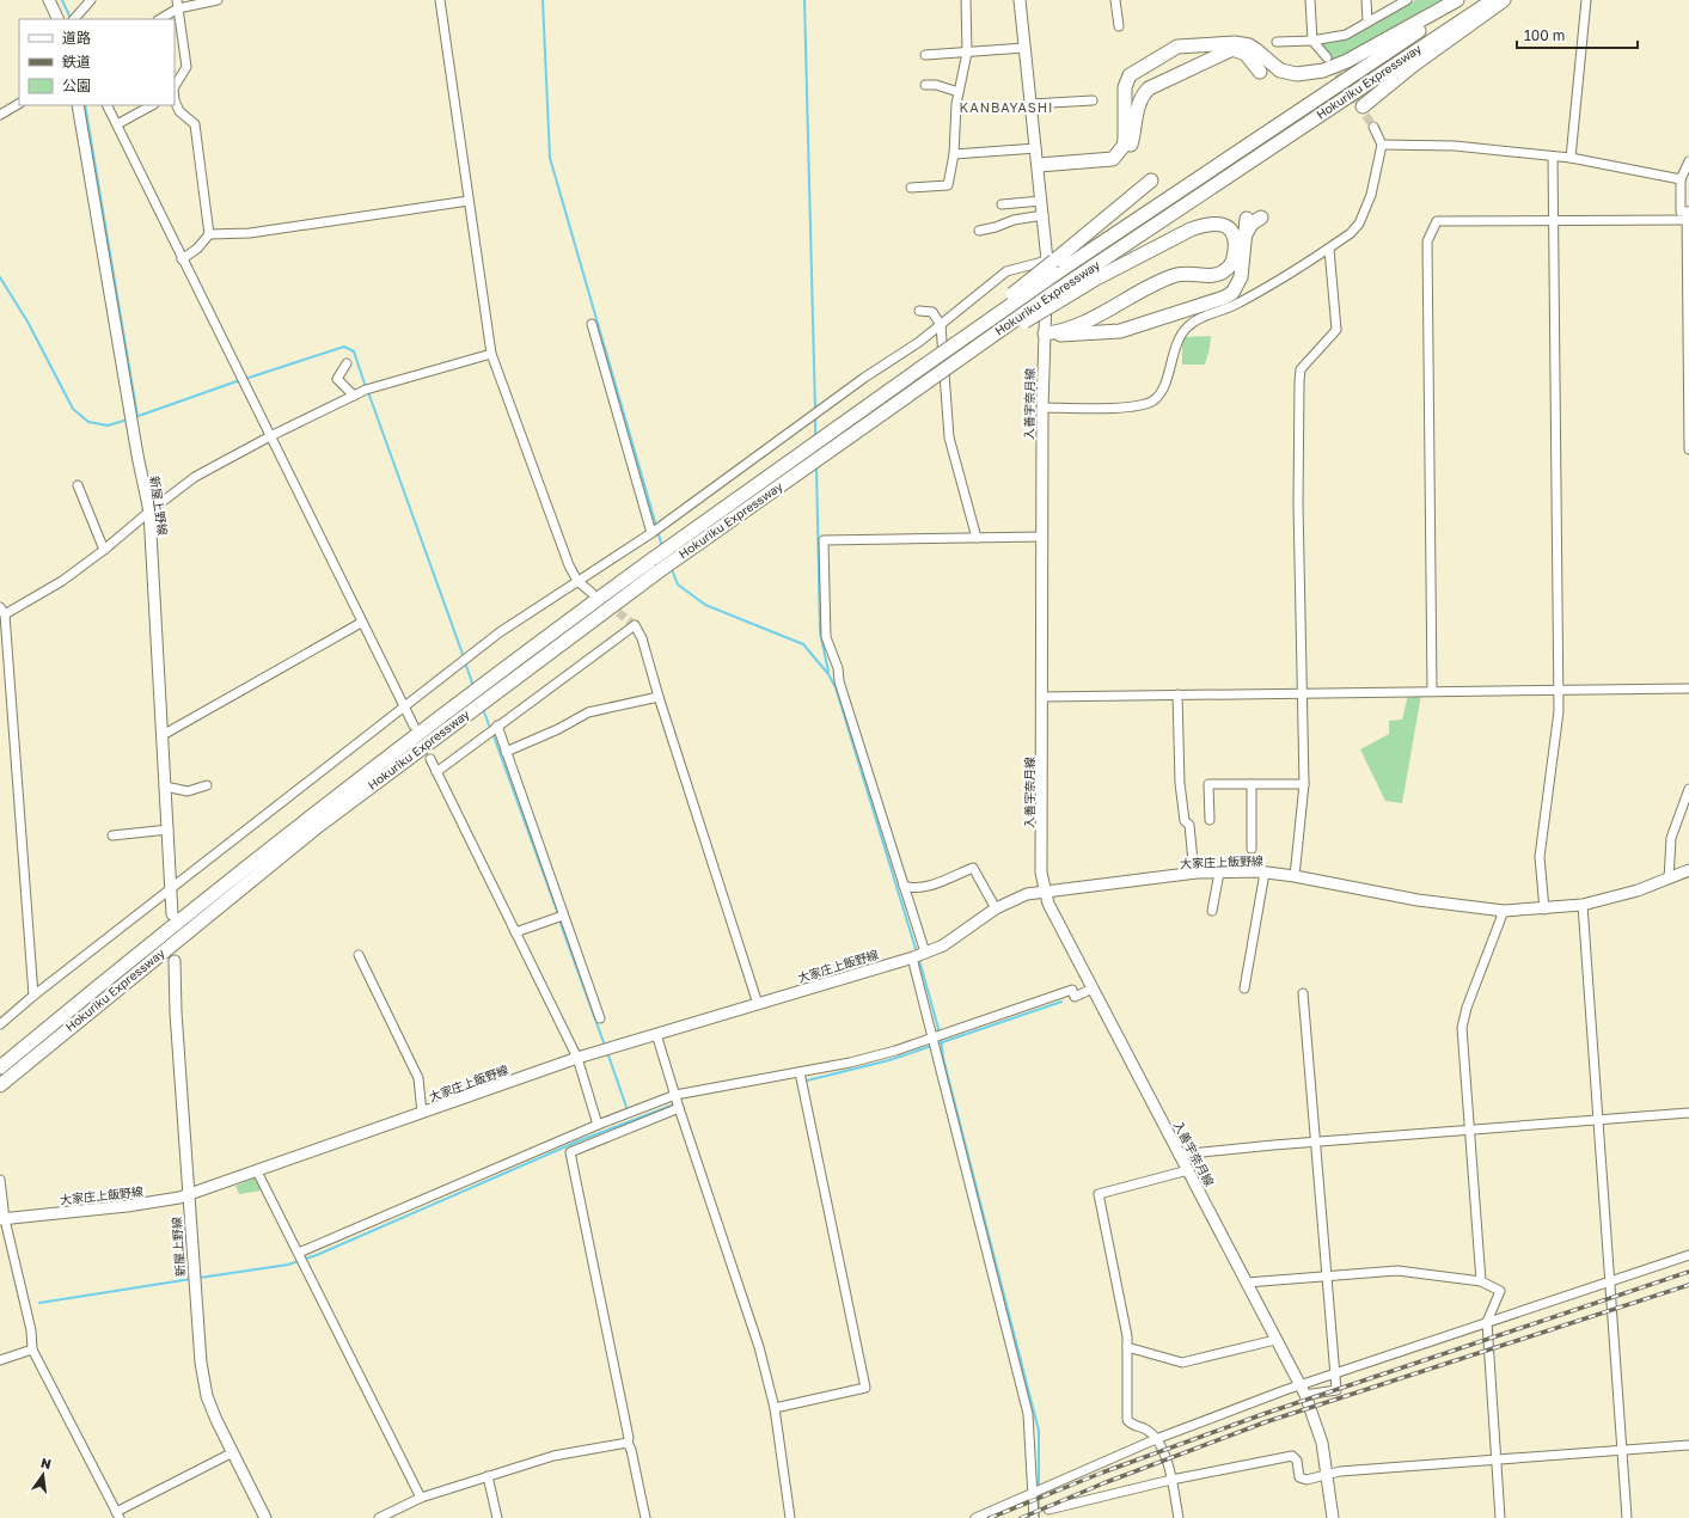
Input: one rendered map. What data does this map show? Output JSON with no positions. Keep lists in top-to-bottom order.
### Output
{
  "streets": {
    "highway": ["Hokuriku Expressway"],
    "main road": ["入善宇奈月線", "新屋上野線", "大家庄上飯野線"]
  },
  "crossings": [
    ["入善宇奈月線", "大家庄上飯野線"],
    ["新屋上野線", "大家庄上飯野線"]
  ],
  "districts": ["KANBAYASHI"],
  "legend": ["道路", "鉄道", "公園"],
  "scale_bar": "100 m",
  "north": "top"
}
